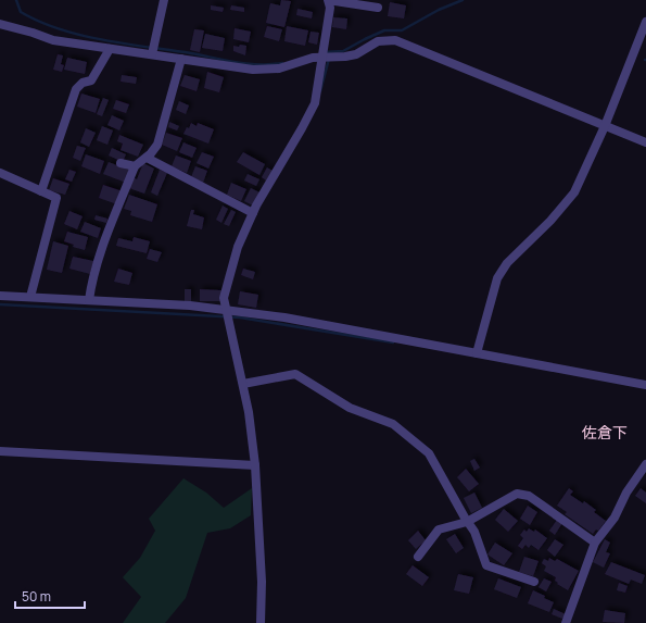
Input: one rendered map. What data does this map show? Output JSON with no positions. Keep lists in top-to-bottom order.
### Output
{
  "districts": ["佐倉下"],
  "scale_bar": "50 m"
}
